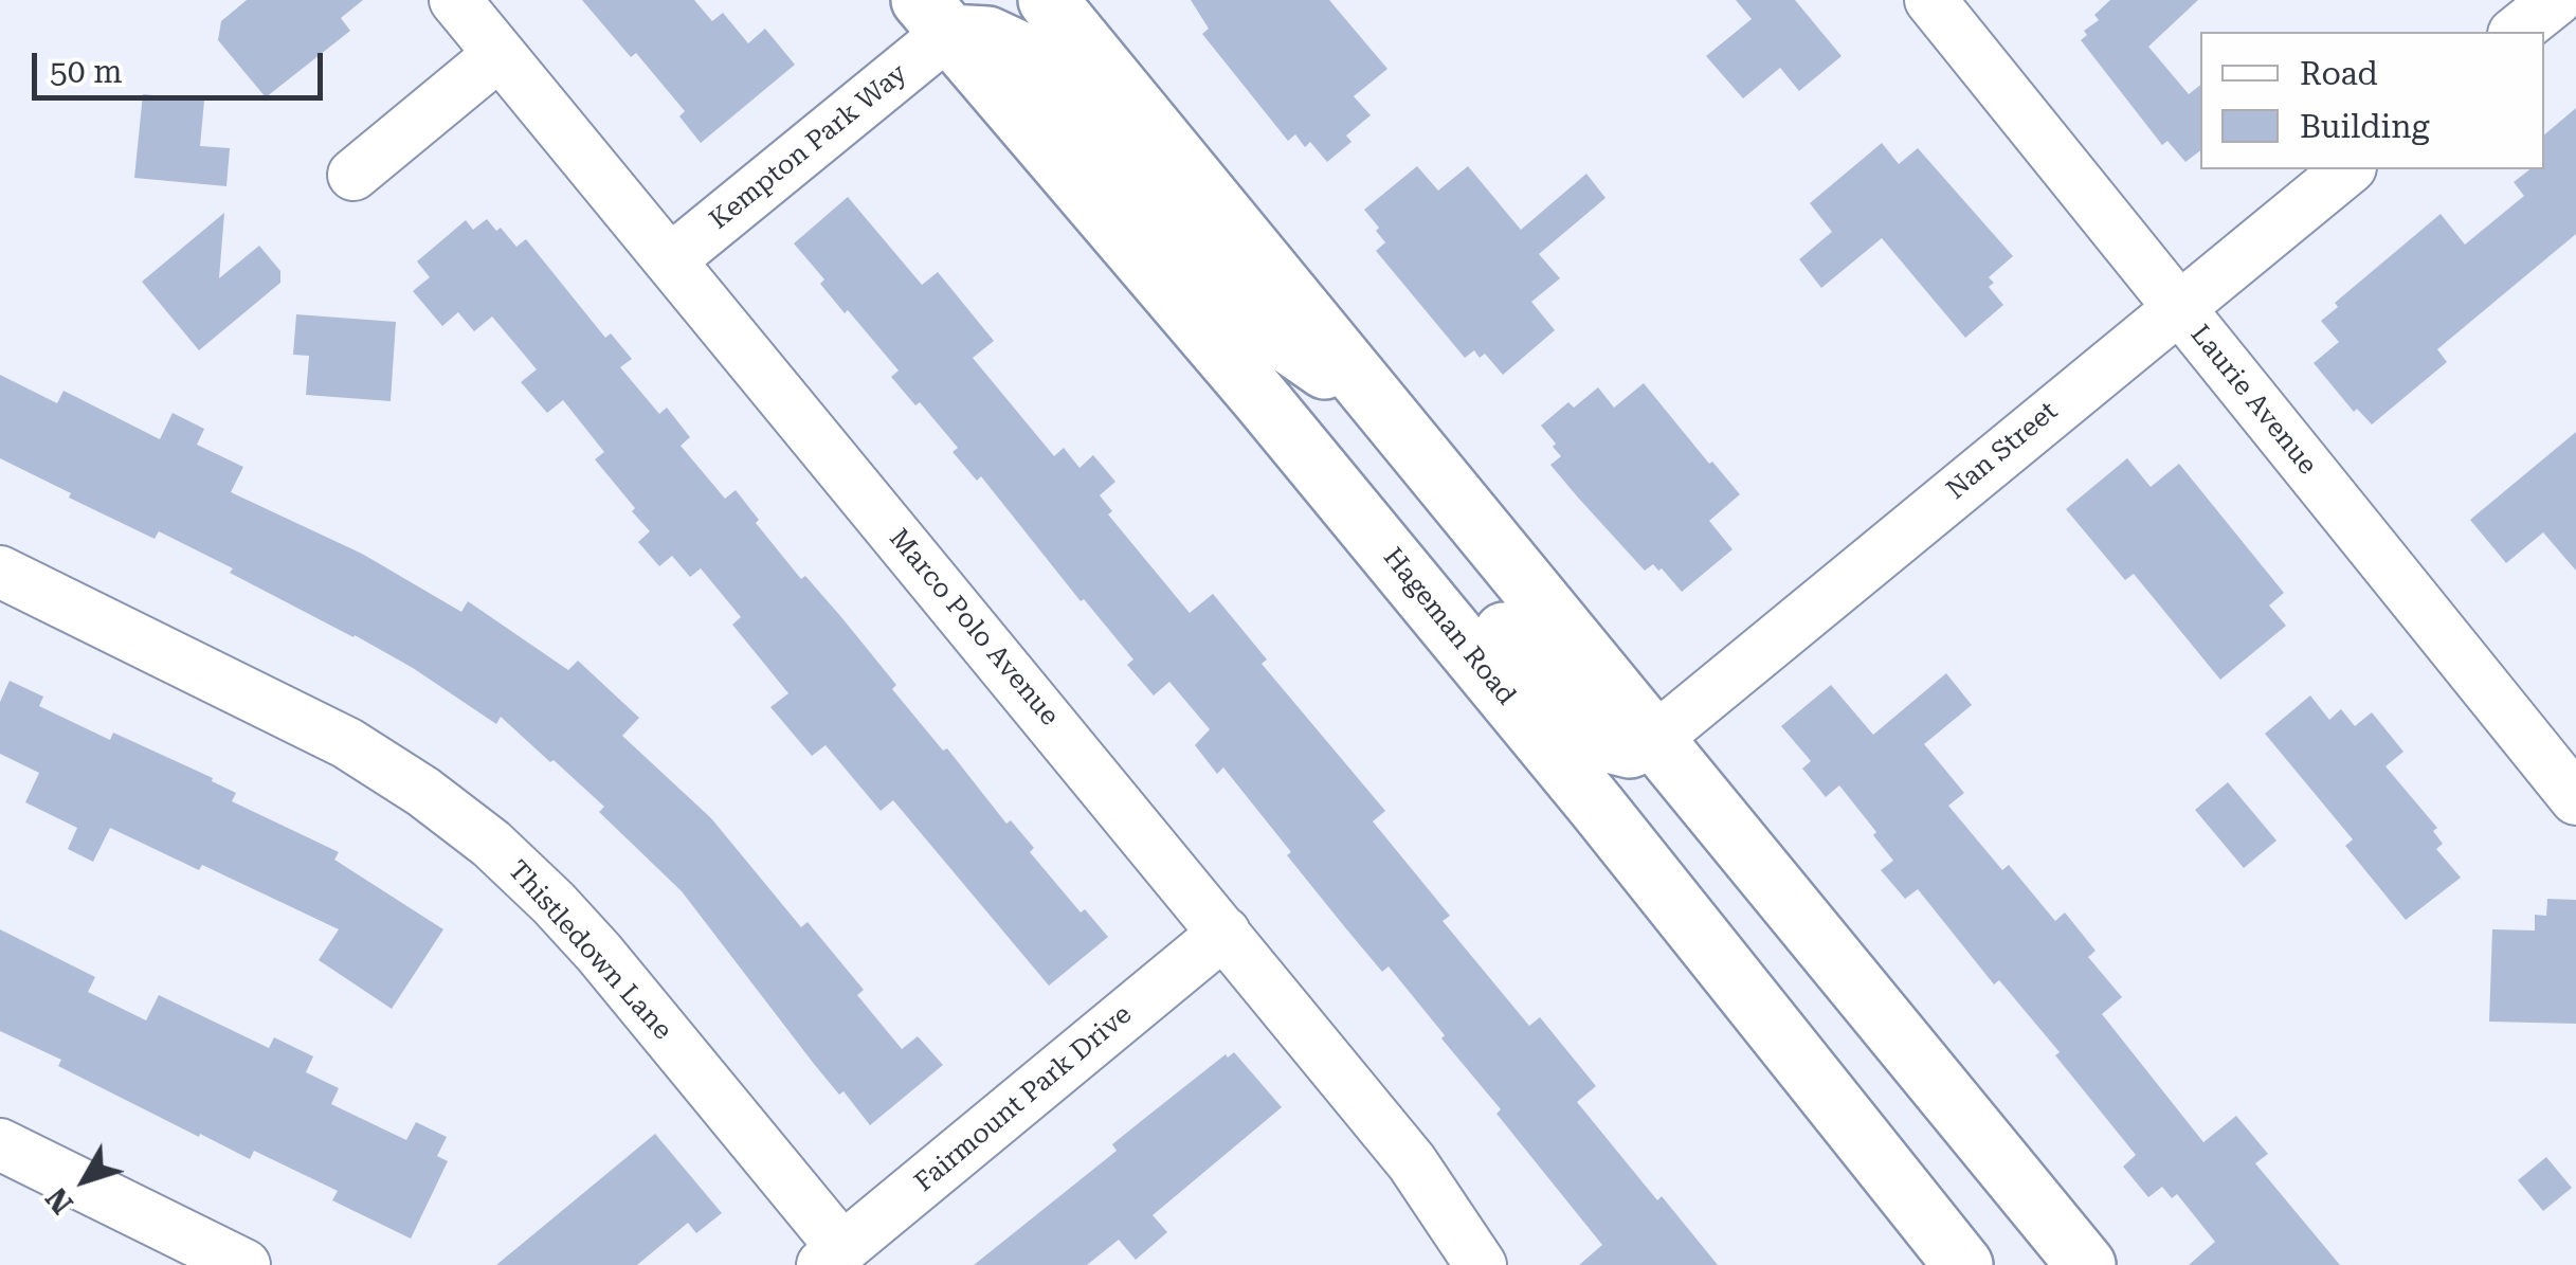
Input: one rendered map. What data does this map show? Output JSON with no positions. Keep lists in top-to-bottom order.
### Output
{
  "streets": {
    "main road": ["Hageman Road"],
    "street": [
      "Kempton Park Way",
      "Laurie Avenue",
      "Nan Street",
      "Marco Polo Avenue",
      "Thistledown Lane",
      "Fairmount Park Drive"
    ]
  },
  "crossings": [
    ["Kempton Park Way", "Hageman Road"],
    ["Kempton Park Way", "Marco Polo Avenue"],
    ["Laurie Avenue", "Nan Street"],
    ["Marco Polo Avenue", "Fairmount Park Drive"],
    ["Thistledown Lane", "Fairmount Park Drive"]
  ],
  "legend": ["Road", "Building"],
  "scale_bar": "50 m",
  "north": "bottom left"
}
